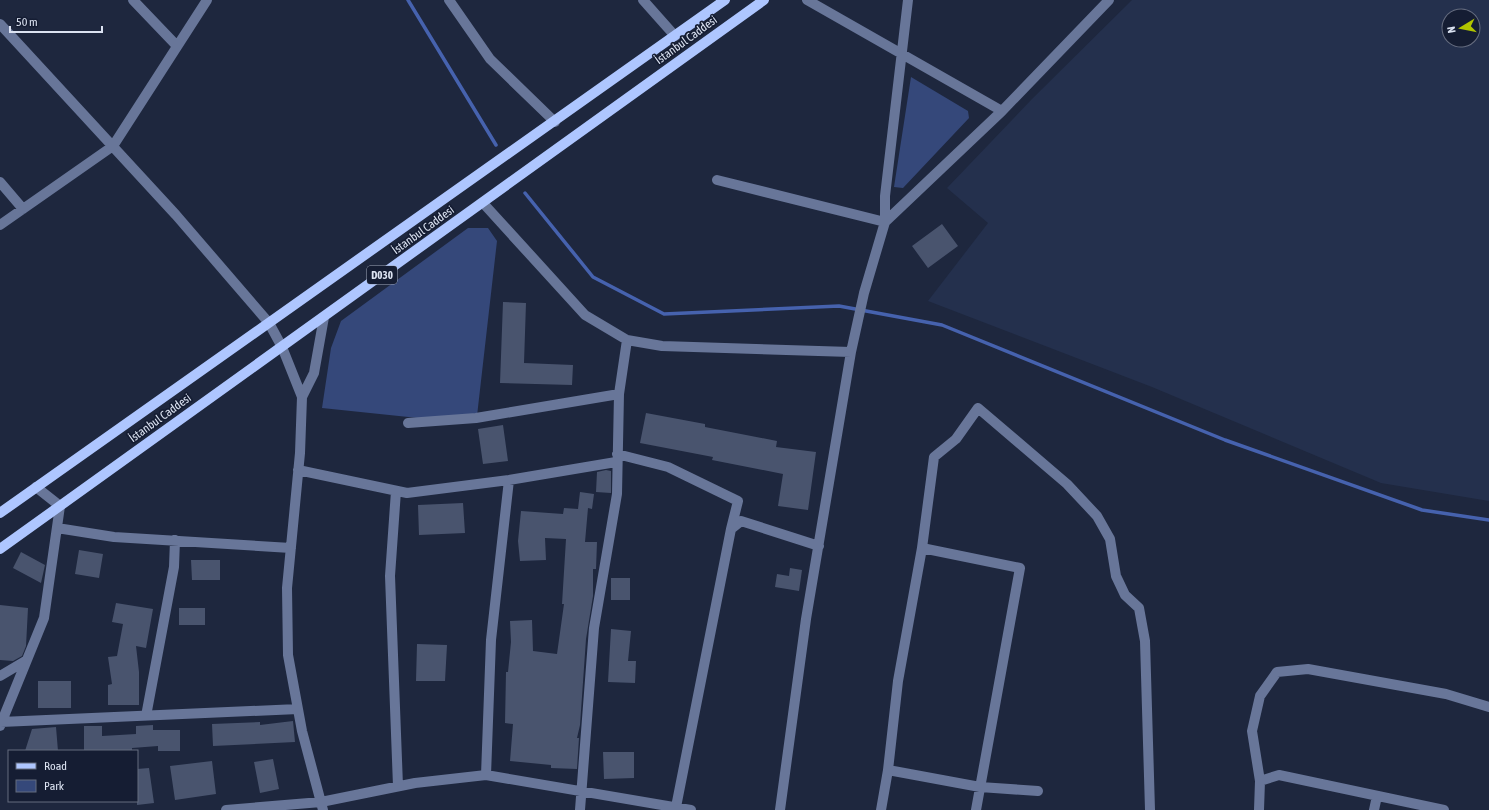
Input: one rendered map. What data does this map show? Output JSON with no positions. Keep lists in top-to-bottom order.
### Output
{
  "streets": {
    "main road": ["İstanbul Caddesi", "D030"]
  },
  "legend": ["Road", "Park"],
  "scale_bar": "50 m",
  "north": "left"
}
